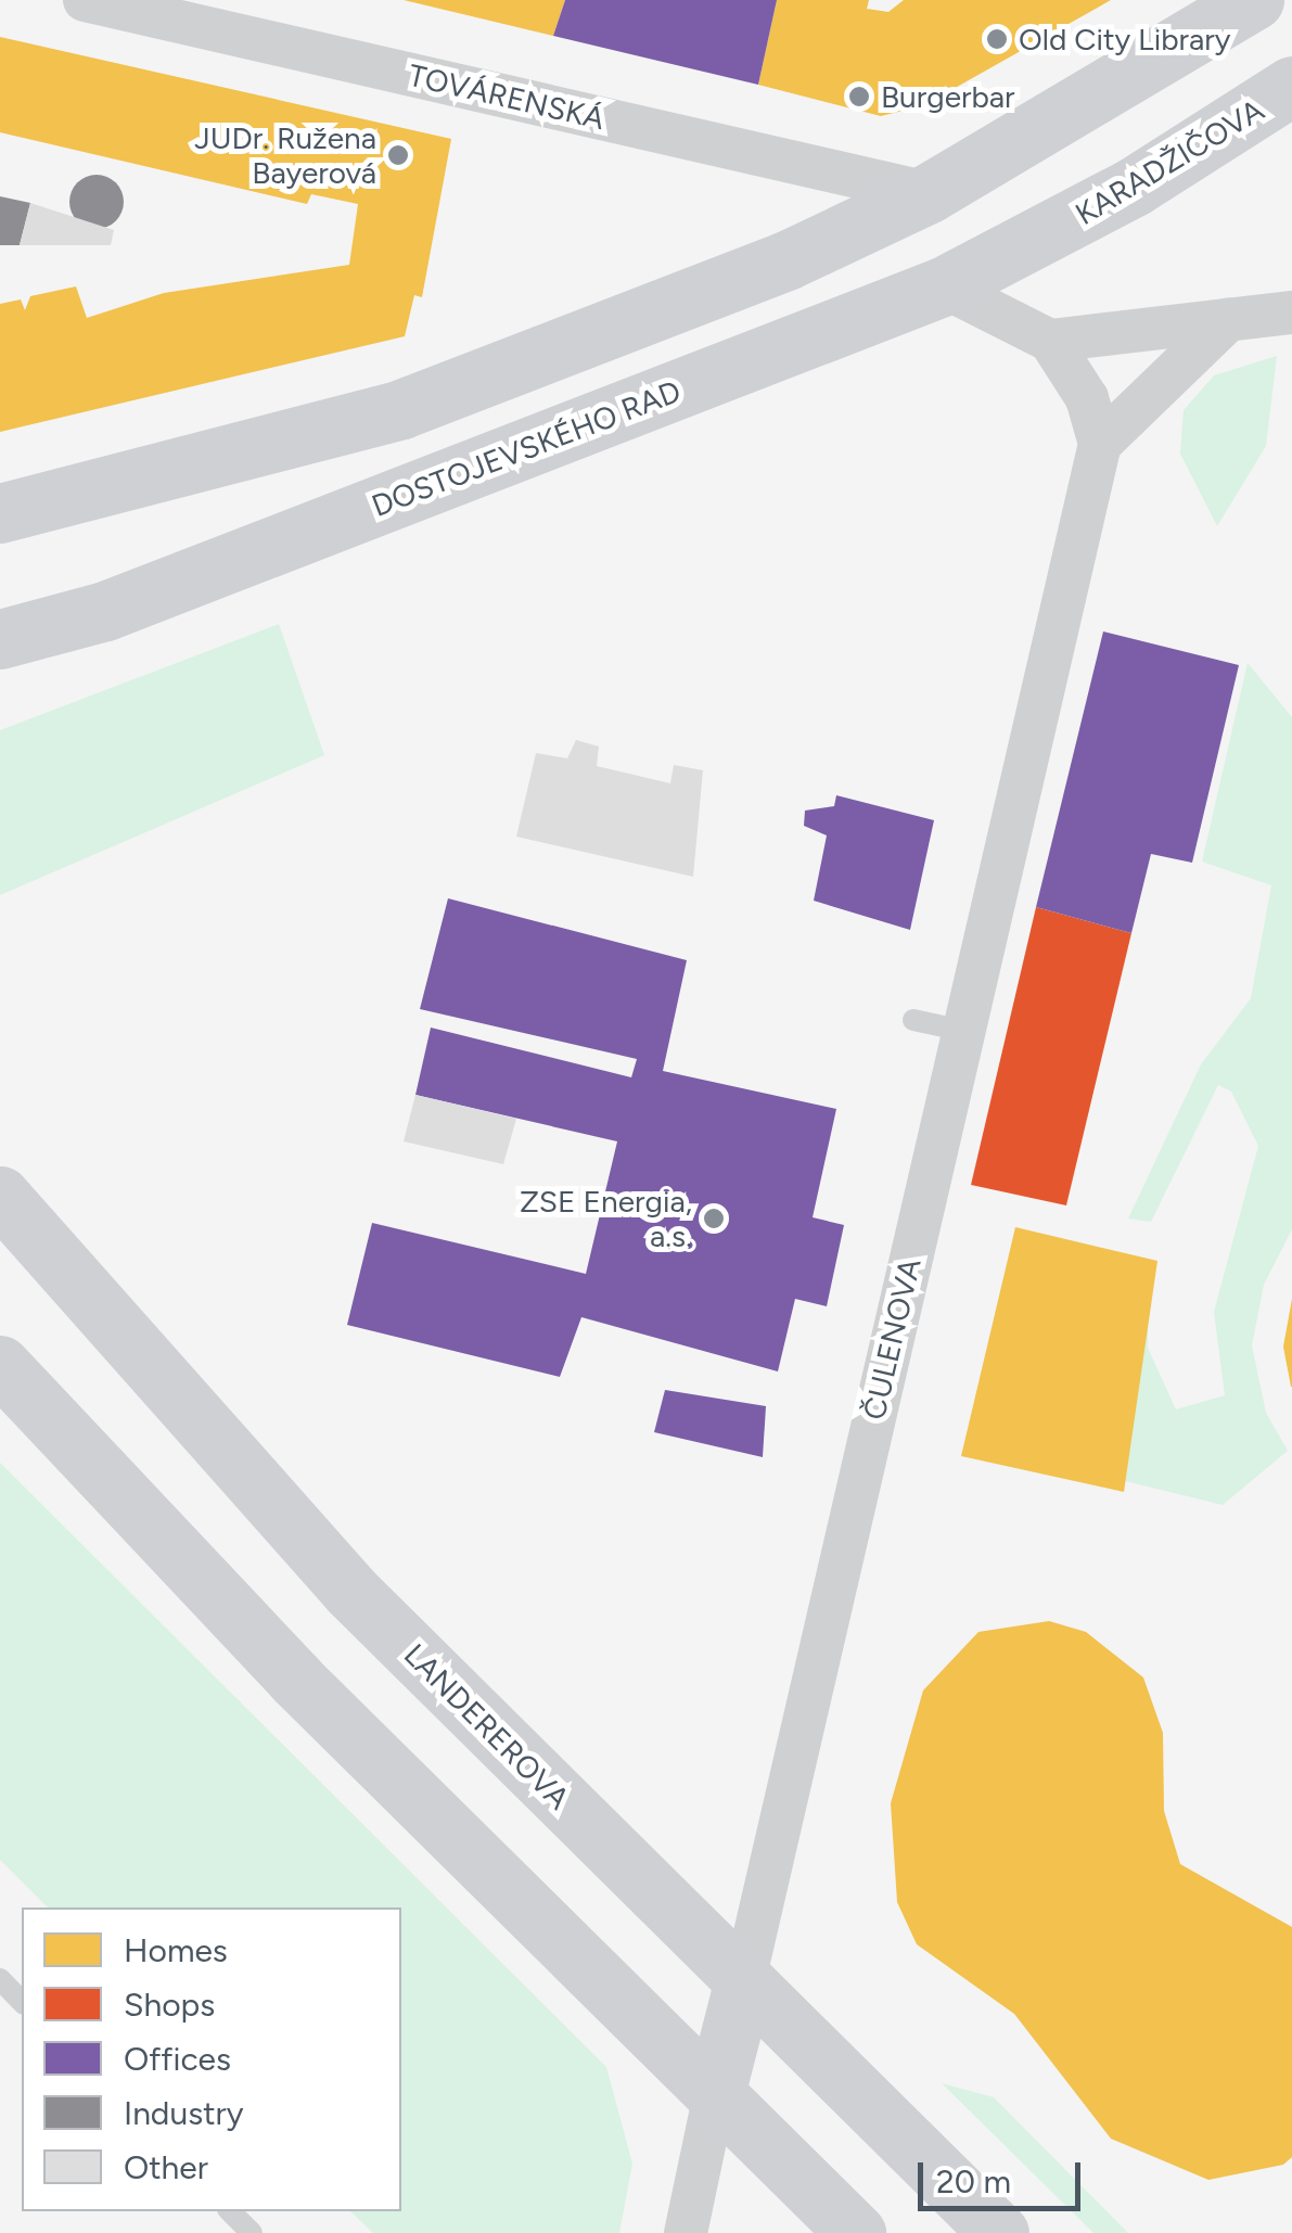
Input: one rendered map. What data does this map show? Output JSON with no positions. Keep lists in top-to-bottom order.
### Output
{
  "streets": {
    "main road": [
      "KARADŽIČOVA",
      "DOSTOJEVSKÉHO RAD",
      "ČULENOVA",
      "LANDEREROVA"
    ],
    "street": ["TOVÁRENSKÁ"]
  },
  "crossings": [
    ["KARADŽIČOVA", "DOSTOJEVSKÉHO RAD"],
    ["ČULENOVA", "LANDEREROVA"]
  ],
  "places": [
    "Old City Library",
    "Burgerbar",
    "JUDr. Ružena Bayerová",
    "ZSE Energia, a.s."
  ],
  "legend": [
    "Homes",
    "Shops",
    "Offices",
    "Industry",
    "Other"
  ],
  "scale_bar": "20 m"
}
